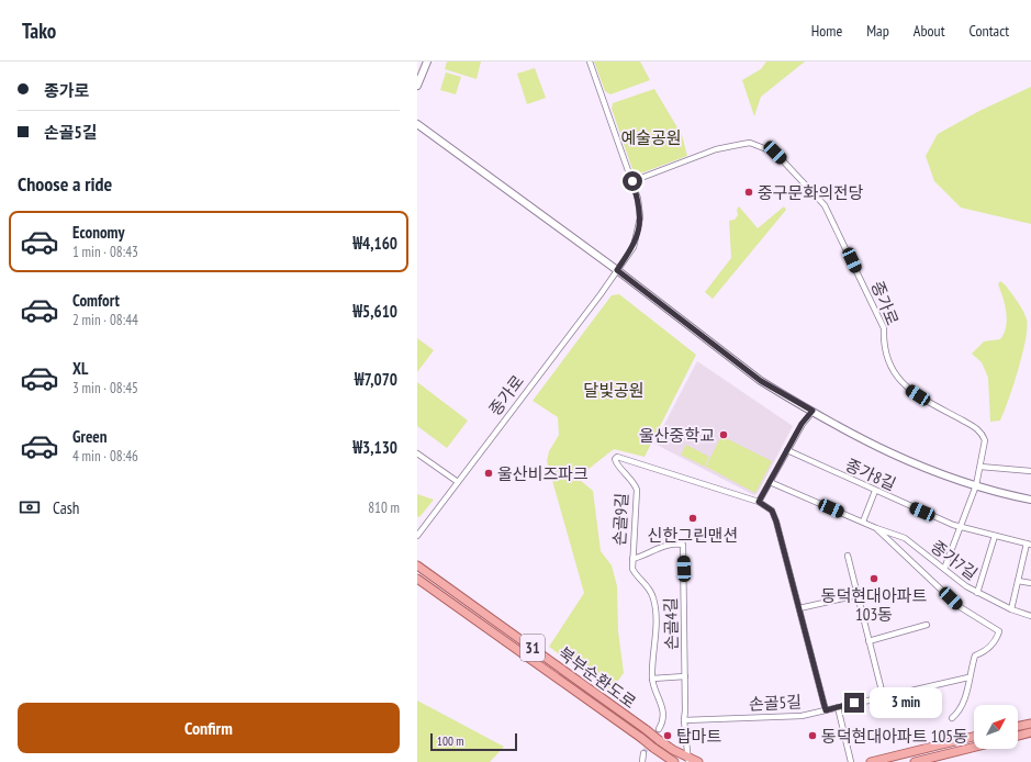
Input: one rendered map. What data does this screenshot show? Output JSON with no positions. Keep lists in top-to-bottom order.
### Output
{
  "streets": {
    "main road": ["31", "북부순환도로"],
    "street": [
      "종가로",
      "종가8길",
      "손골9길",
      "종가7길",
      "손골4길",
      "손골5길"
    ]
  },
  "crossings": [
    ["종가로", "종가8길"],
    ["종가로", "종가7길"],
    ["종가8길", "종가7길"],
    ["손골9길", "손골4길"],
    ["손골4길", "북부순환도로"],
    ["손골4길", "손골5길"]
  ],
  "parks": ["예술공원", "달빛공원"],
  "places": [
    "중구문화의전당",
    "울산중학교",
    "울산비즈파크",
    "신한그린맨션",
    "동덕현대아파트 103동",
    "탑마트",
    "동덕현대아파트 105동"
  ],
  "scale_bar": "100 m",
  "north": "top right",
  "page": {
    "header": "Tako",
    "nav": [
      "Home",
      "Map",
      "About",
      "Contact"
    ],
    "banner": ["종가로", "손골5길"],
    "heading": "Choose a ride",
    "list": [
      {
        "name": "Economy",
        "note": "1 min · 08:43",
        "value": "₩4,160"
      },
      {
        "name": "Comfort",
        "note": "2 min · 08:44",
        "value": "₩5,610"
      },
      {
        "name": "XL",
        "note": "3 min · 08:45",
        "value": "₩7,070"
      },
      {
        "name": "Green",
        "note": "4 min · 08:46",
        "value": "₩3,130"
      }
    ],
    "pay": ["Cash", "810 m"],
    "bubble": "3 min",
    "buttons": "Confirm",
    "scale": "100 m"
  }
}
